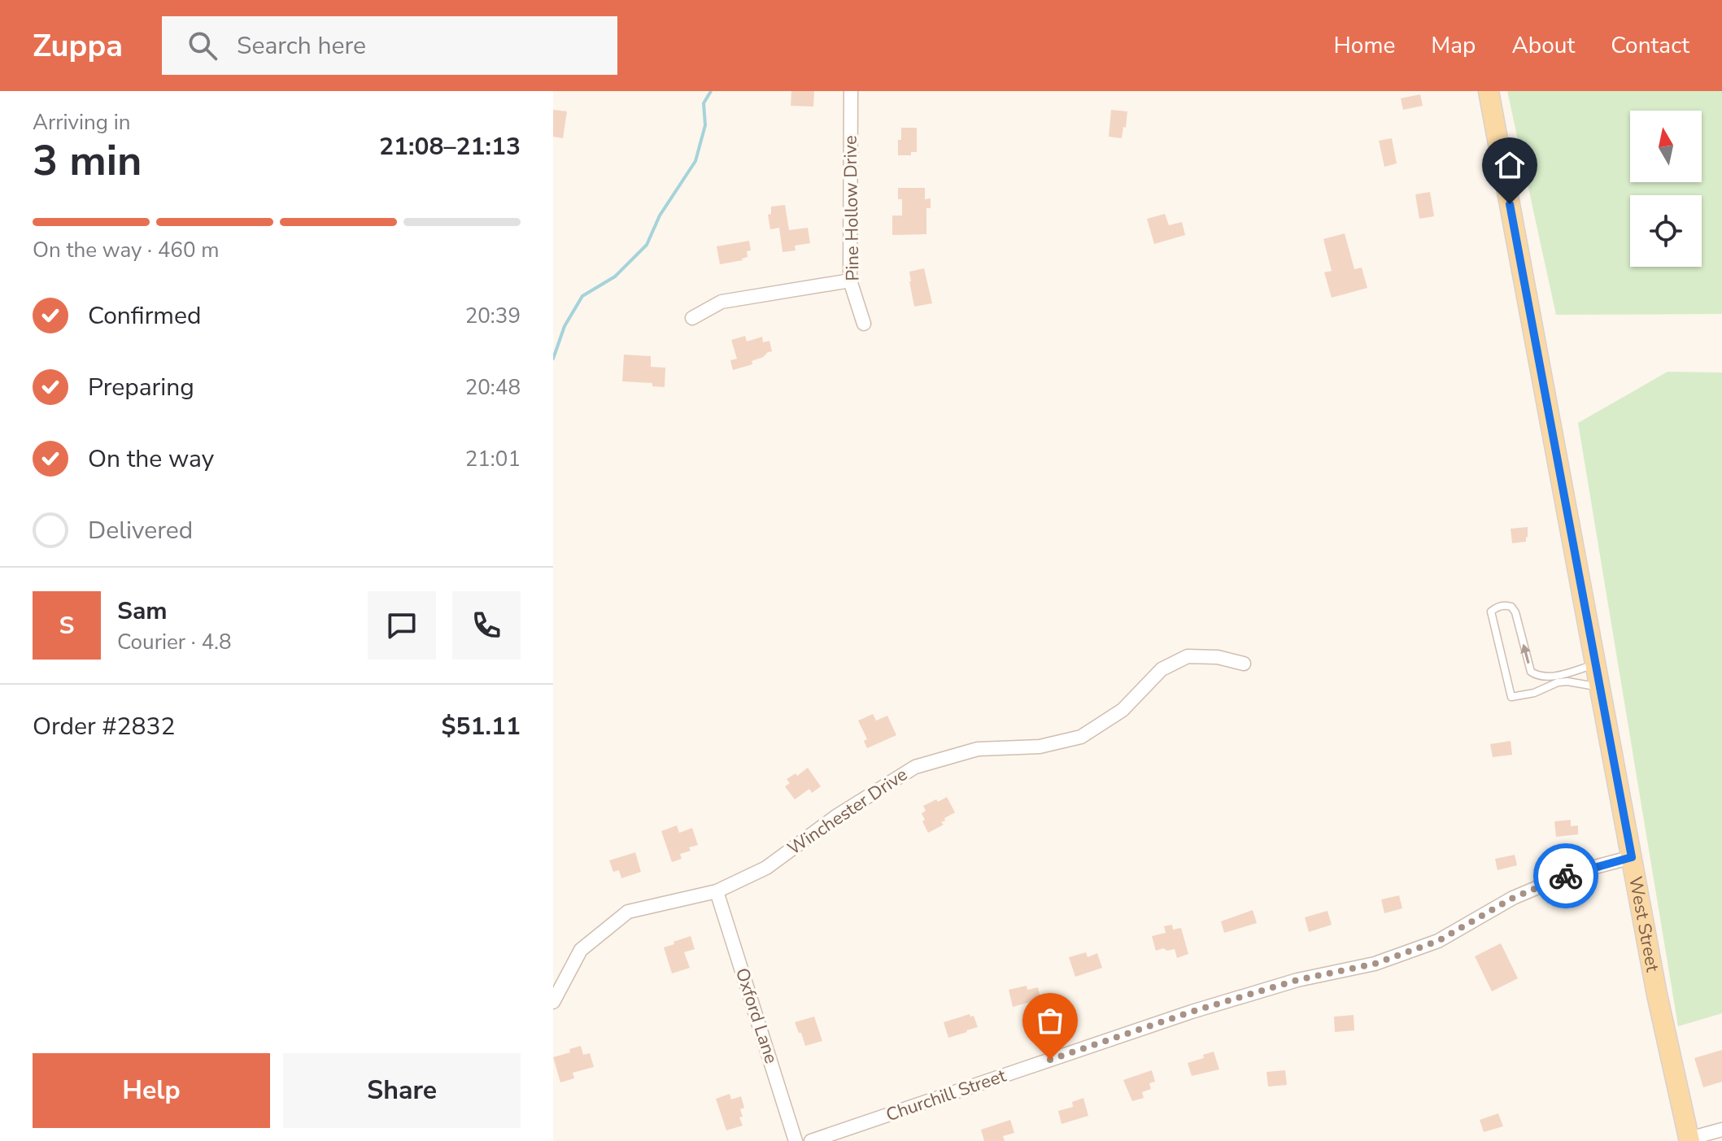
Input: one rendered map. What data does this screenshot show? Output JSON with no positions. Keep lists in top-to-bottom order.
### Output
{
  "streets": {
    "main road": ["West Street"],
    "street": [
      "Pine Hollow Drive",
      "Winchester Drive",
      "Oxford Lane",
      "Churchill Street"
    ]
  },
  "crossings": [
    ["Winchester Drive", "Oxford Lane"],
    ["West Street", "Churchill Street"]
  ],
  "north": "top",
  "page": {
    "header": "Zuppa",
    "search": "Search here",
    "nav": [
      "Home",
      "Map",
      "About",
      "Contact"
    ],
    "heading": ["3 min", "Arriving in", "21:08–21:13"],
    "panel": [
      "Sam",
      "Courier · 4.8",
      "Order #2832",
      "$51.11"
    ],
    "bar": "On the way · 460 m",
    "list": [
      ["Confirmed", "20:39"],
      ["Preparing", "20:48"],
      ["On the way", "21:01"],
      "Delivered"
    ],
    "round": "S",
    "buttons": ["Help", "Share"]
  }
}
